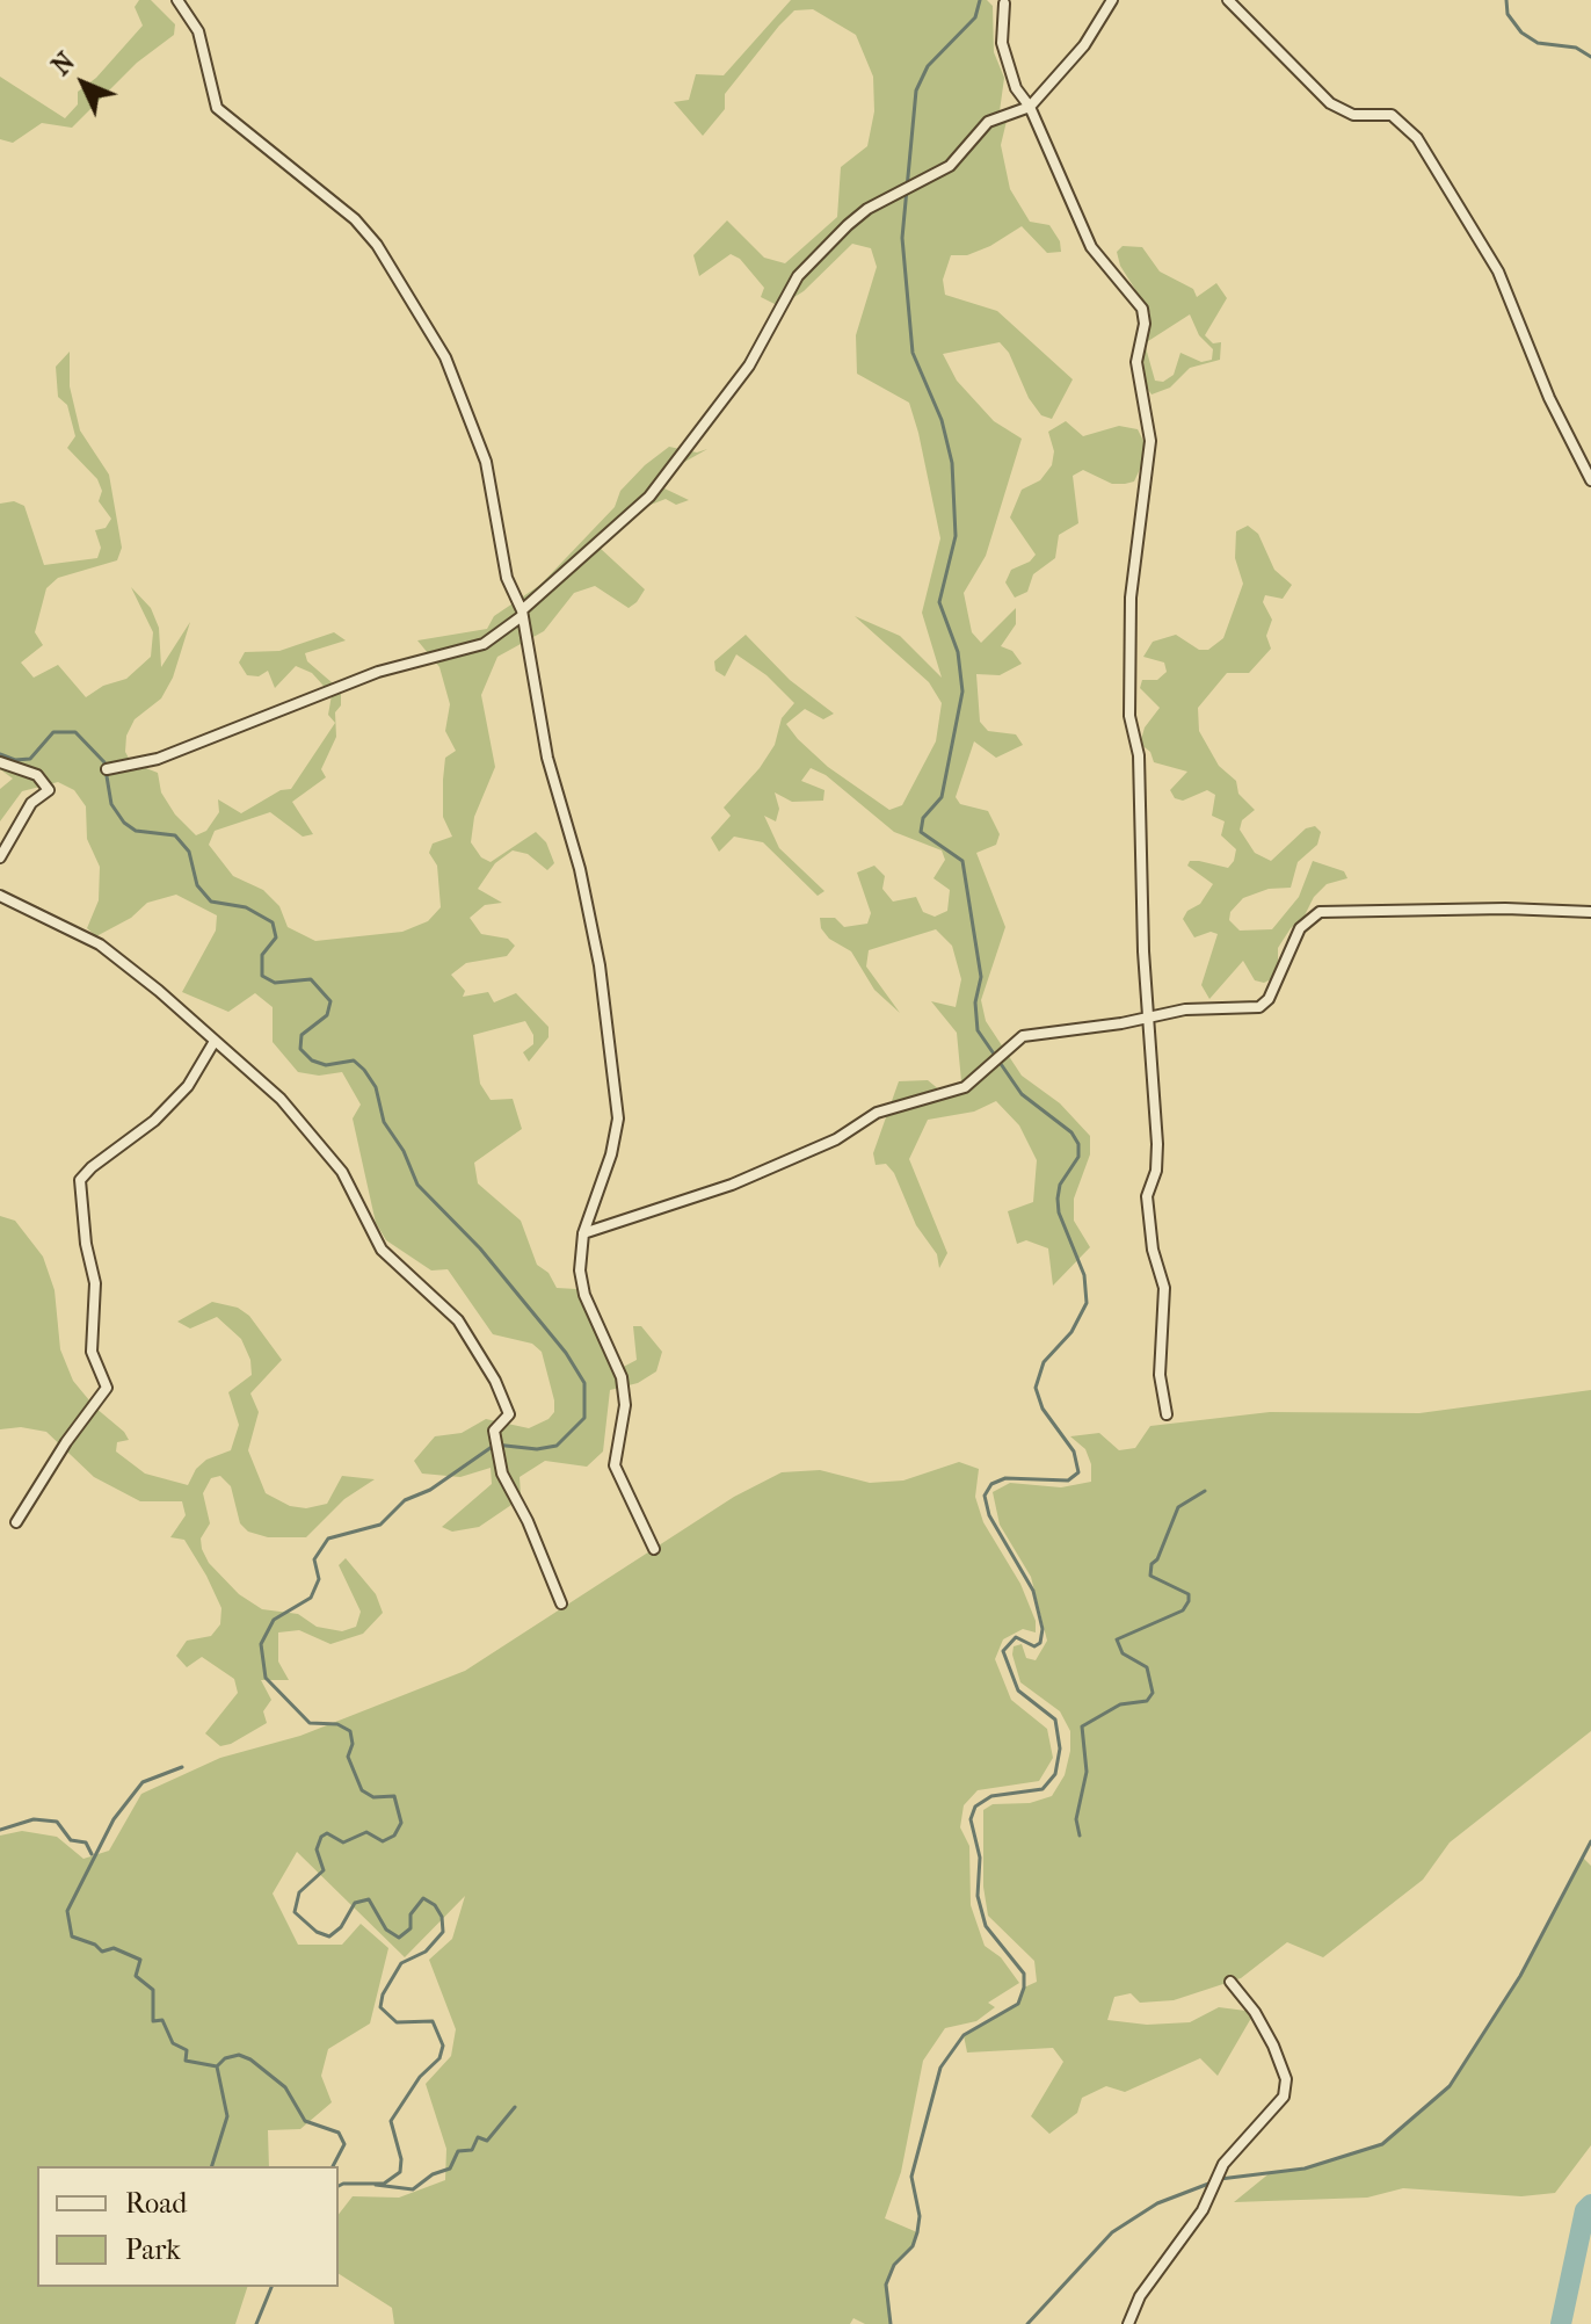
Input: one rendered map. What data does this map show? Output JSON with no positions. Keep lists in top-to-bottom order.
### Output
{
  "legend": ["Road", "Park"],
  "north": "top left"
}
